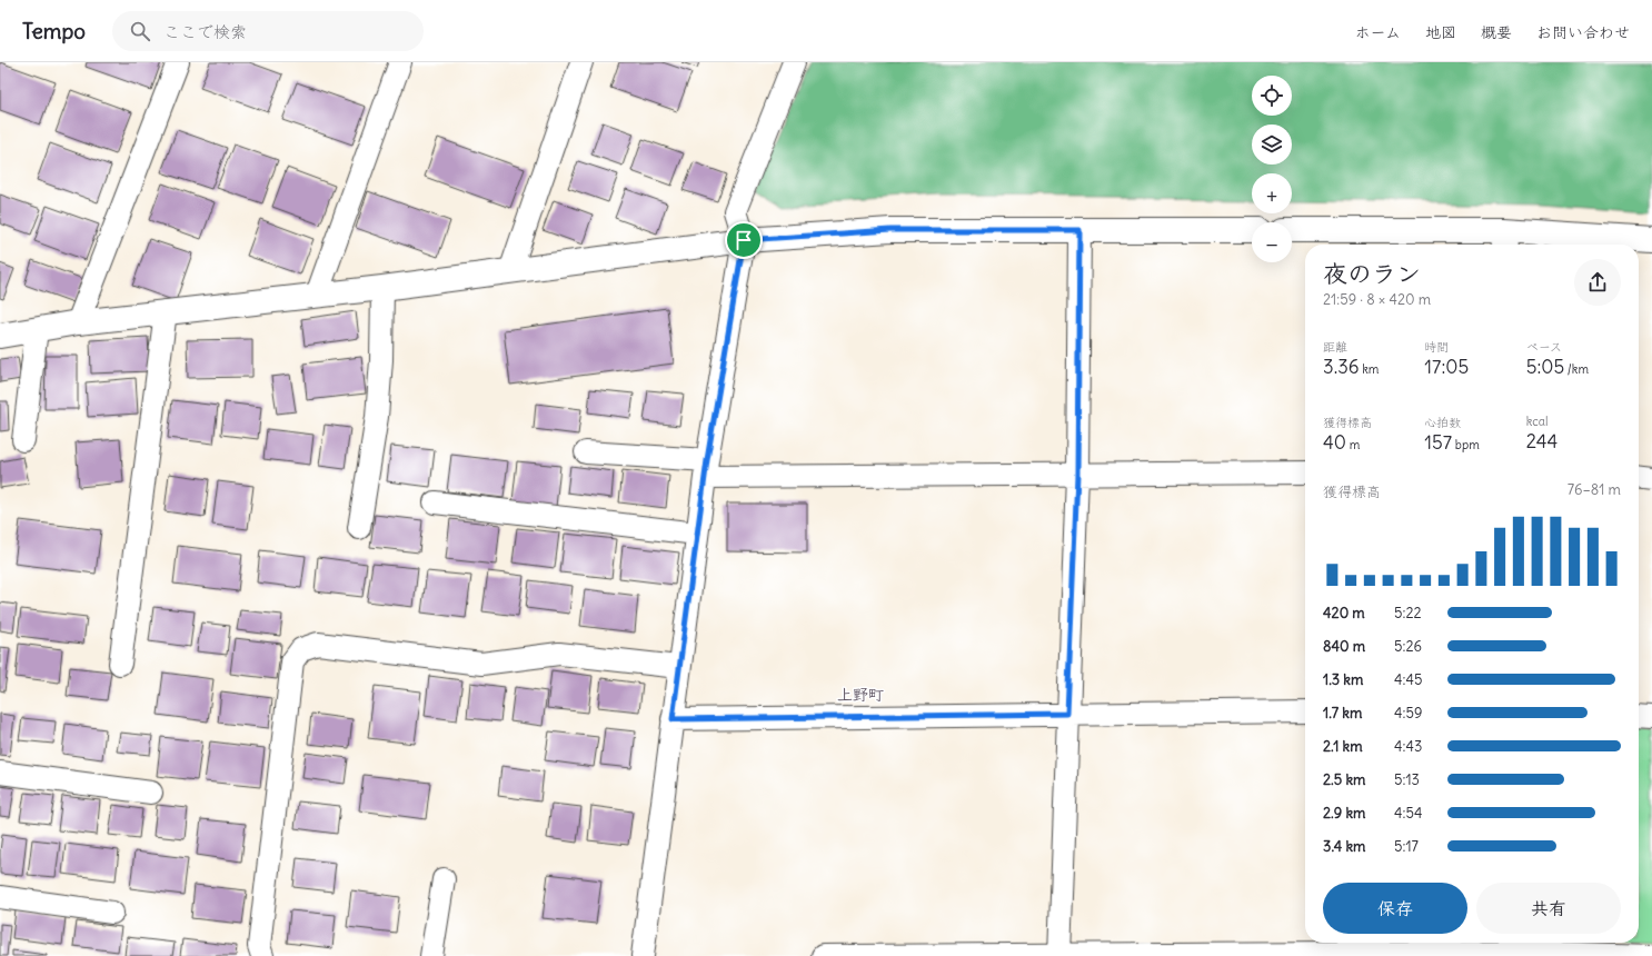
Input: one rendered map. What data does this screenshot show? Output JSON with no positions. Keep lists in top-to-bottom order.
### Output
{
  "districts": ["上野町"],
  "page": {
    "header": "Tempo",
    "search": "ここで検索",
    "nav": [
      "ホーム",
      "地図",
      "概要",
      "お問い合わせ"
    ],
    "map_buttons": ["+", "−"],
    "heading": ["夜のラン", "21:59 · 8 × 420 m"],
    "stats": [
      ["距離", "3.36 km"],
      ["時間", "17:05"],
      ["ペース", "5:05 /km"],
      ["獲得標高", "40 m"],
      ["心拍数", "157 bpm"],
      ["kcal", "244"]
    ],
    "chart": ["獲得標高", "76–81 m"],
    "list": [
      {
        "name": "420 m",
        "note": "5:22"
      },
      {
        "name": "840 m",
        "note": "5:26"
      },
      {
        "name": "1.3 km",
        "note": "4:45"
      },
      {
        "name": "1.7 km",
        "note": "4:59"
      },
      {
        "name": "2.1 km",
        "note": "4:43"
      },
      {
        "name": "2.5 km",
        "note": "5:13"
      },
      {
        "name": "2.9 km",
        "note": "4:54"
      },
      {
        "name": "3.4 km",
        "note": "5:17"
      }
    ],
    "buttons": ["保存", "共有"]
  }
}
